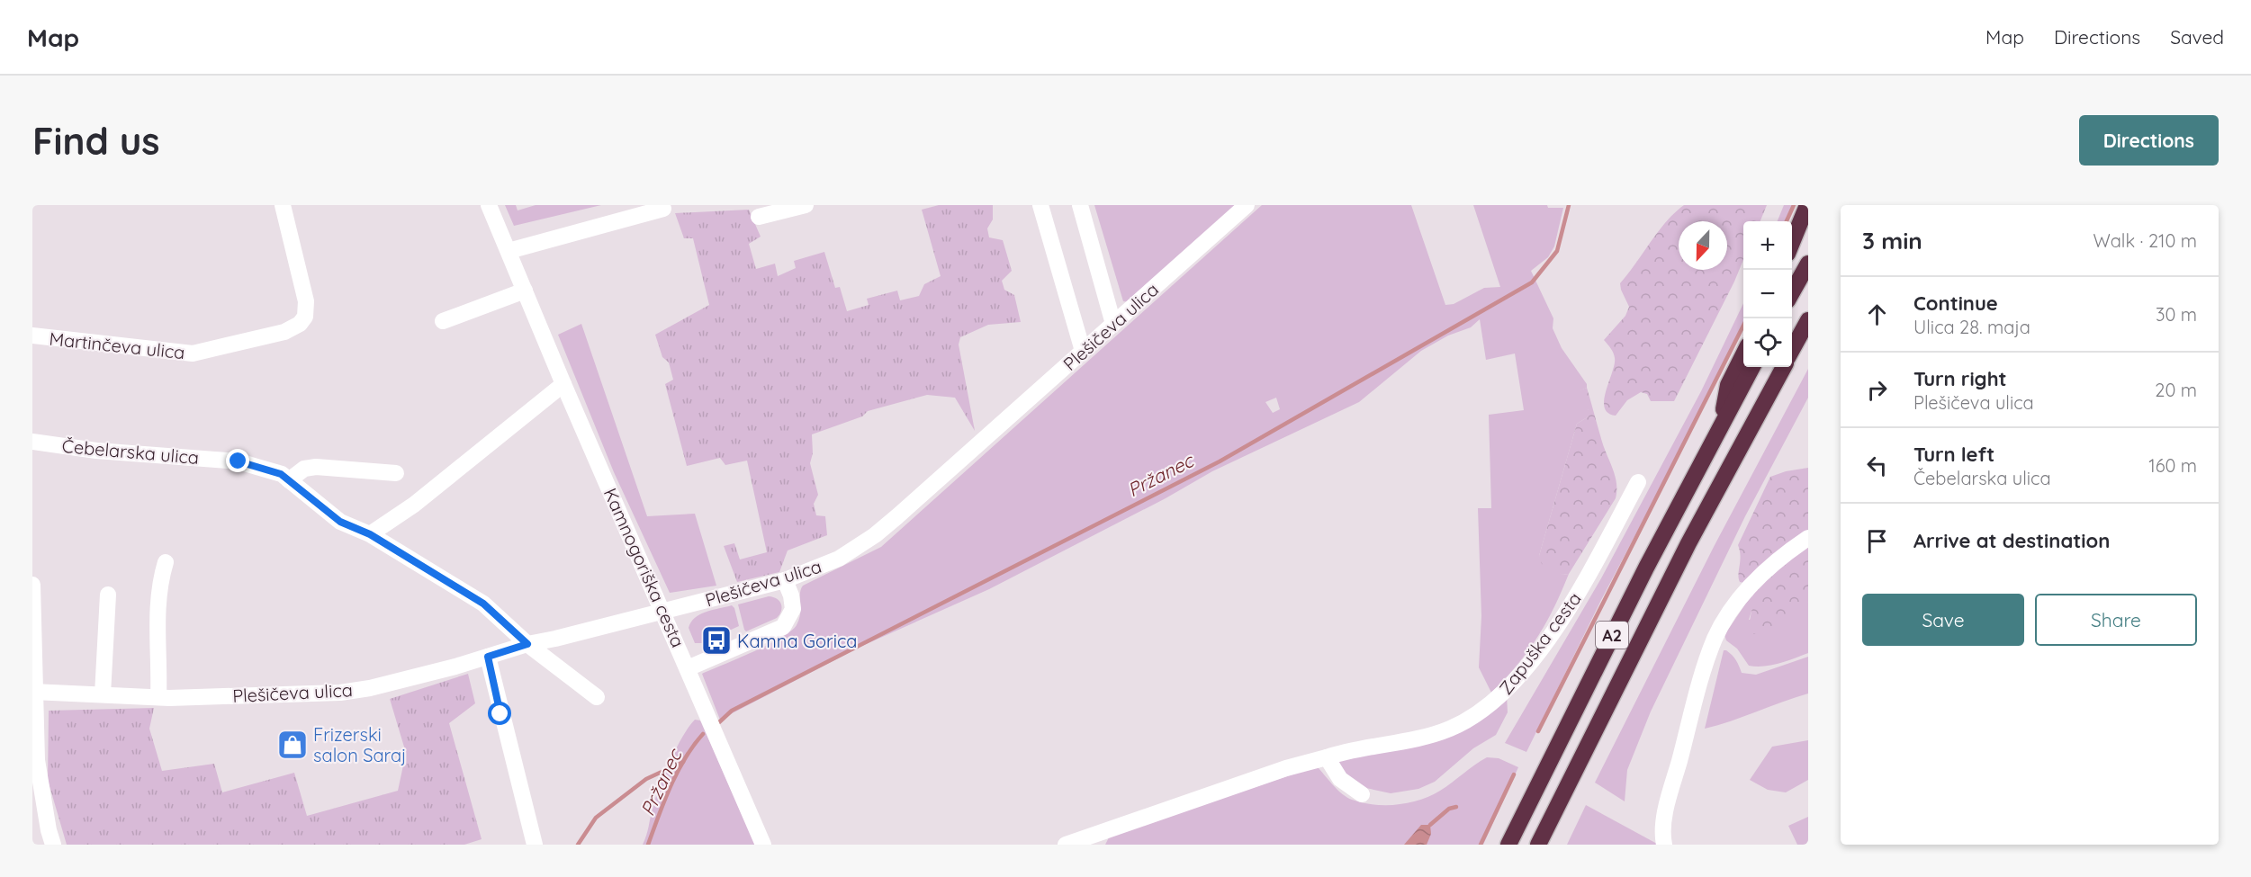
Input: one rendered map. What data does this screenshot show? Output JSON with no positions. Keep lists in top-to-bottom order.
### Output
{
  "streets": {
    "highway": ["A2"],
    "street": [
      "Plešičeva ulica",
      "Martinčeva ulica",
      "Čebelarska ulica",
      "Kamnogoriška cesta",
      "Zapuška cesta"
    ]
  },
  "crossings": [
    ["Plešičeva ulica", "Čebelarska ulica"],
    ["Plešičeva ulica", "Kamnogoriška cesta"]
  ],
  "water": ["Pržanec"],
  "places": {
    "bus stop": ["Kamna Gorica"],
    "shop": ["Frizerski salon Saraj"]
  },
  "north": "bottom",
  "page": {
    "header": "Map",
    "nav": ["Map", "Directions", "Saved"],
    "buttons": [
      "Directions",
      ["Save", "Share"]
    ],
    "title": "Find us",
    "heading": ["3 min", "Walk · 210 m"],
    "map_buttons": ["+", "−"],
    "list": [
      ["Continue", "Ulica 28. maja", "30 m"],
      ["Turn right", "Plešičeva ulica", "20 m"],
      ["Turn left", "Čebelarska ulica", "160 m"],
      "Arrive at destination"
    ]
  }
}
